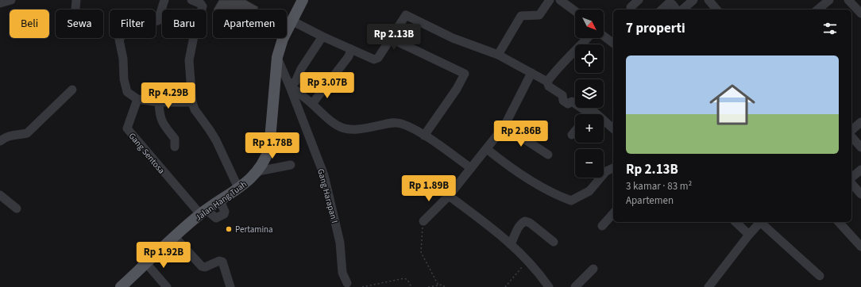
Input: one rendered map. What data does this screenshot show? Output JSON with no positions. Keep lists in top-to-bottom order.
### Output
{
  "streets": {
    "main road": ["Jalan Hang Tuah"],
    "street": ["Gang Sentosa", "Gang Harapan I"]
  },
  "crossings": [
    ["Gang Sentosa", "Jalan Hang Tuah"],
    ["Gang Harapan I", "Jalan Hang Tuah"]
  ],
  "places": ["Pertamina"],
  "north": "bottom right",
  "page": {
    "map_buttons": ["+", "−"],
    "chip": [
      "Beli",
      "Sewa",
      "Filter",
      "Baru",
      "Apartemen"
    ],
    "heading": "7 properti",
    "price": [
      "Rp 2.13B",
      "Rp 3.07B",
      "Rp 4.29B",
      "Rp 2.86B",
      "Rp 1.78B",
      "Rp 1.89B",
      "Rp 1.92B"
    ],
    "list": [
      {
        "name": "Rp 2.13B",
        "note": "3 kamar · 83 m² · Apartemen"
      }
    ]
  }
}
